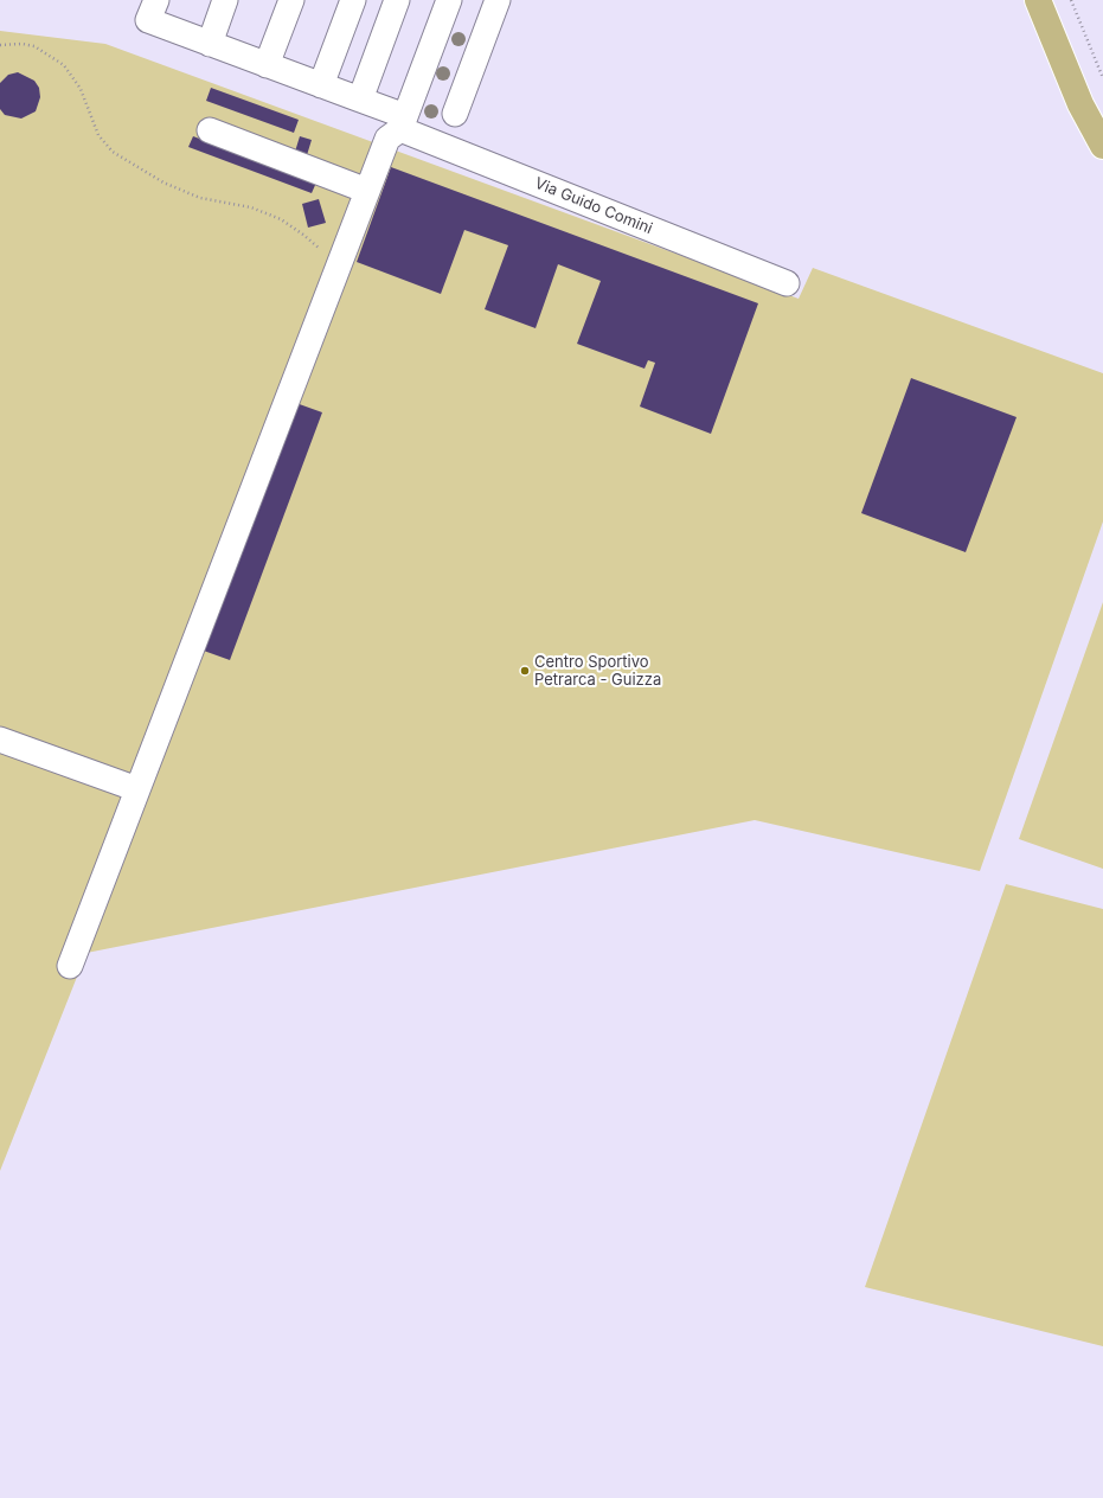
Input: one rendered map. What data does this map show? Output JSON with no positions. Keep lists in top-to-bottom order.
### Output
{
  "streets": {
    "street": ["Via Guido Comini"]
  },
  "places": ["Centro Sportivo Petrarca - Guizza"]
}
